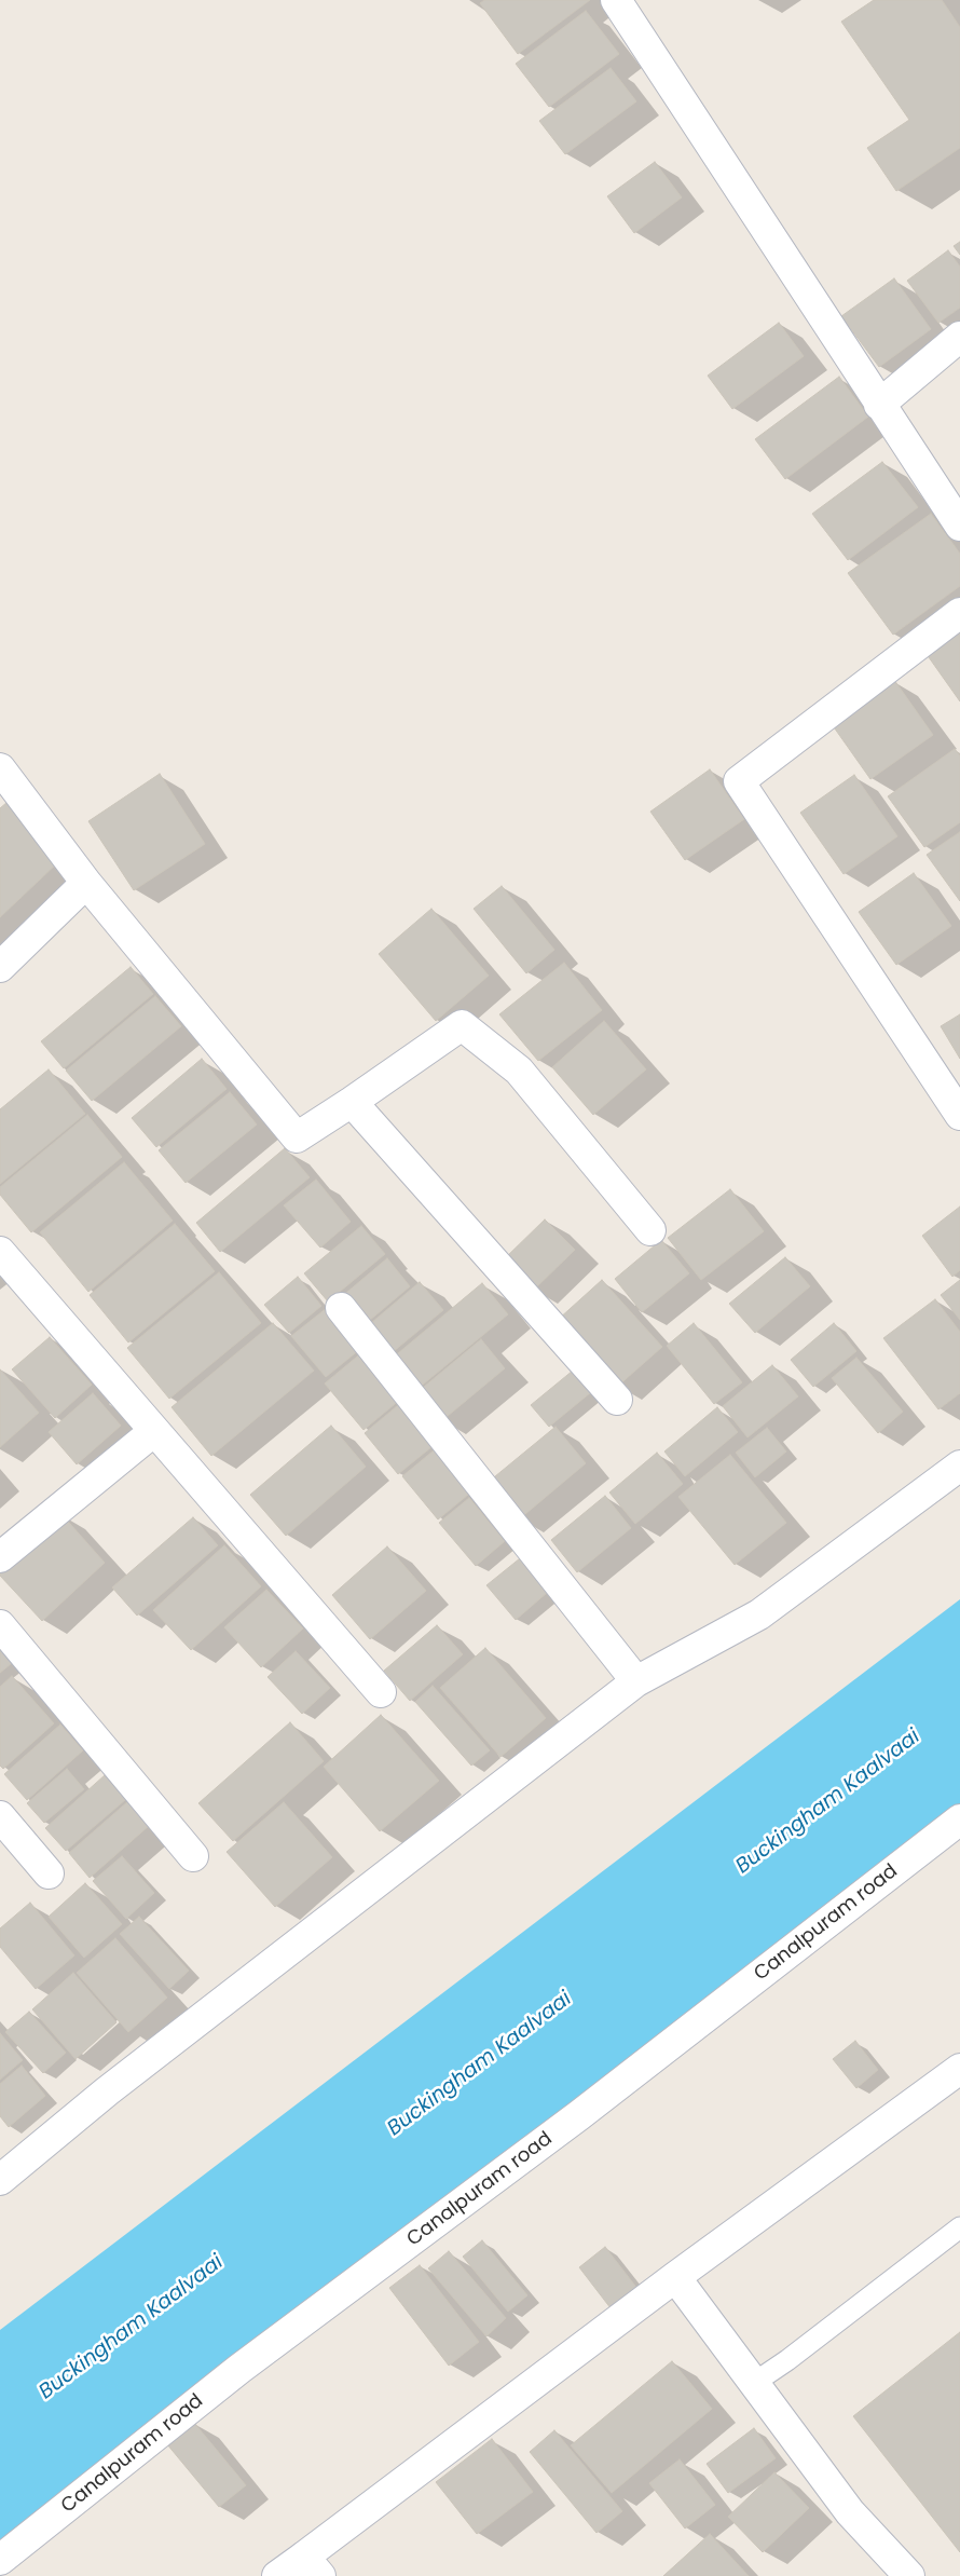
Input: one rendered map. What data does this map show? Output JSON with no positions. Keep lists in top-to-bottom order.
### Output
{
  "streets": {
    "street": ["Canalpuram road"]
  },
  "water": ["Buckingham Kaalvaai"]
}
